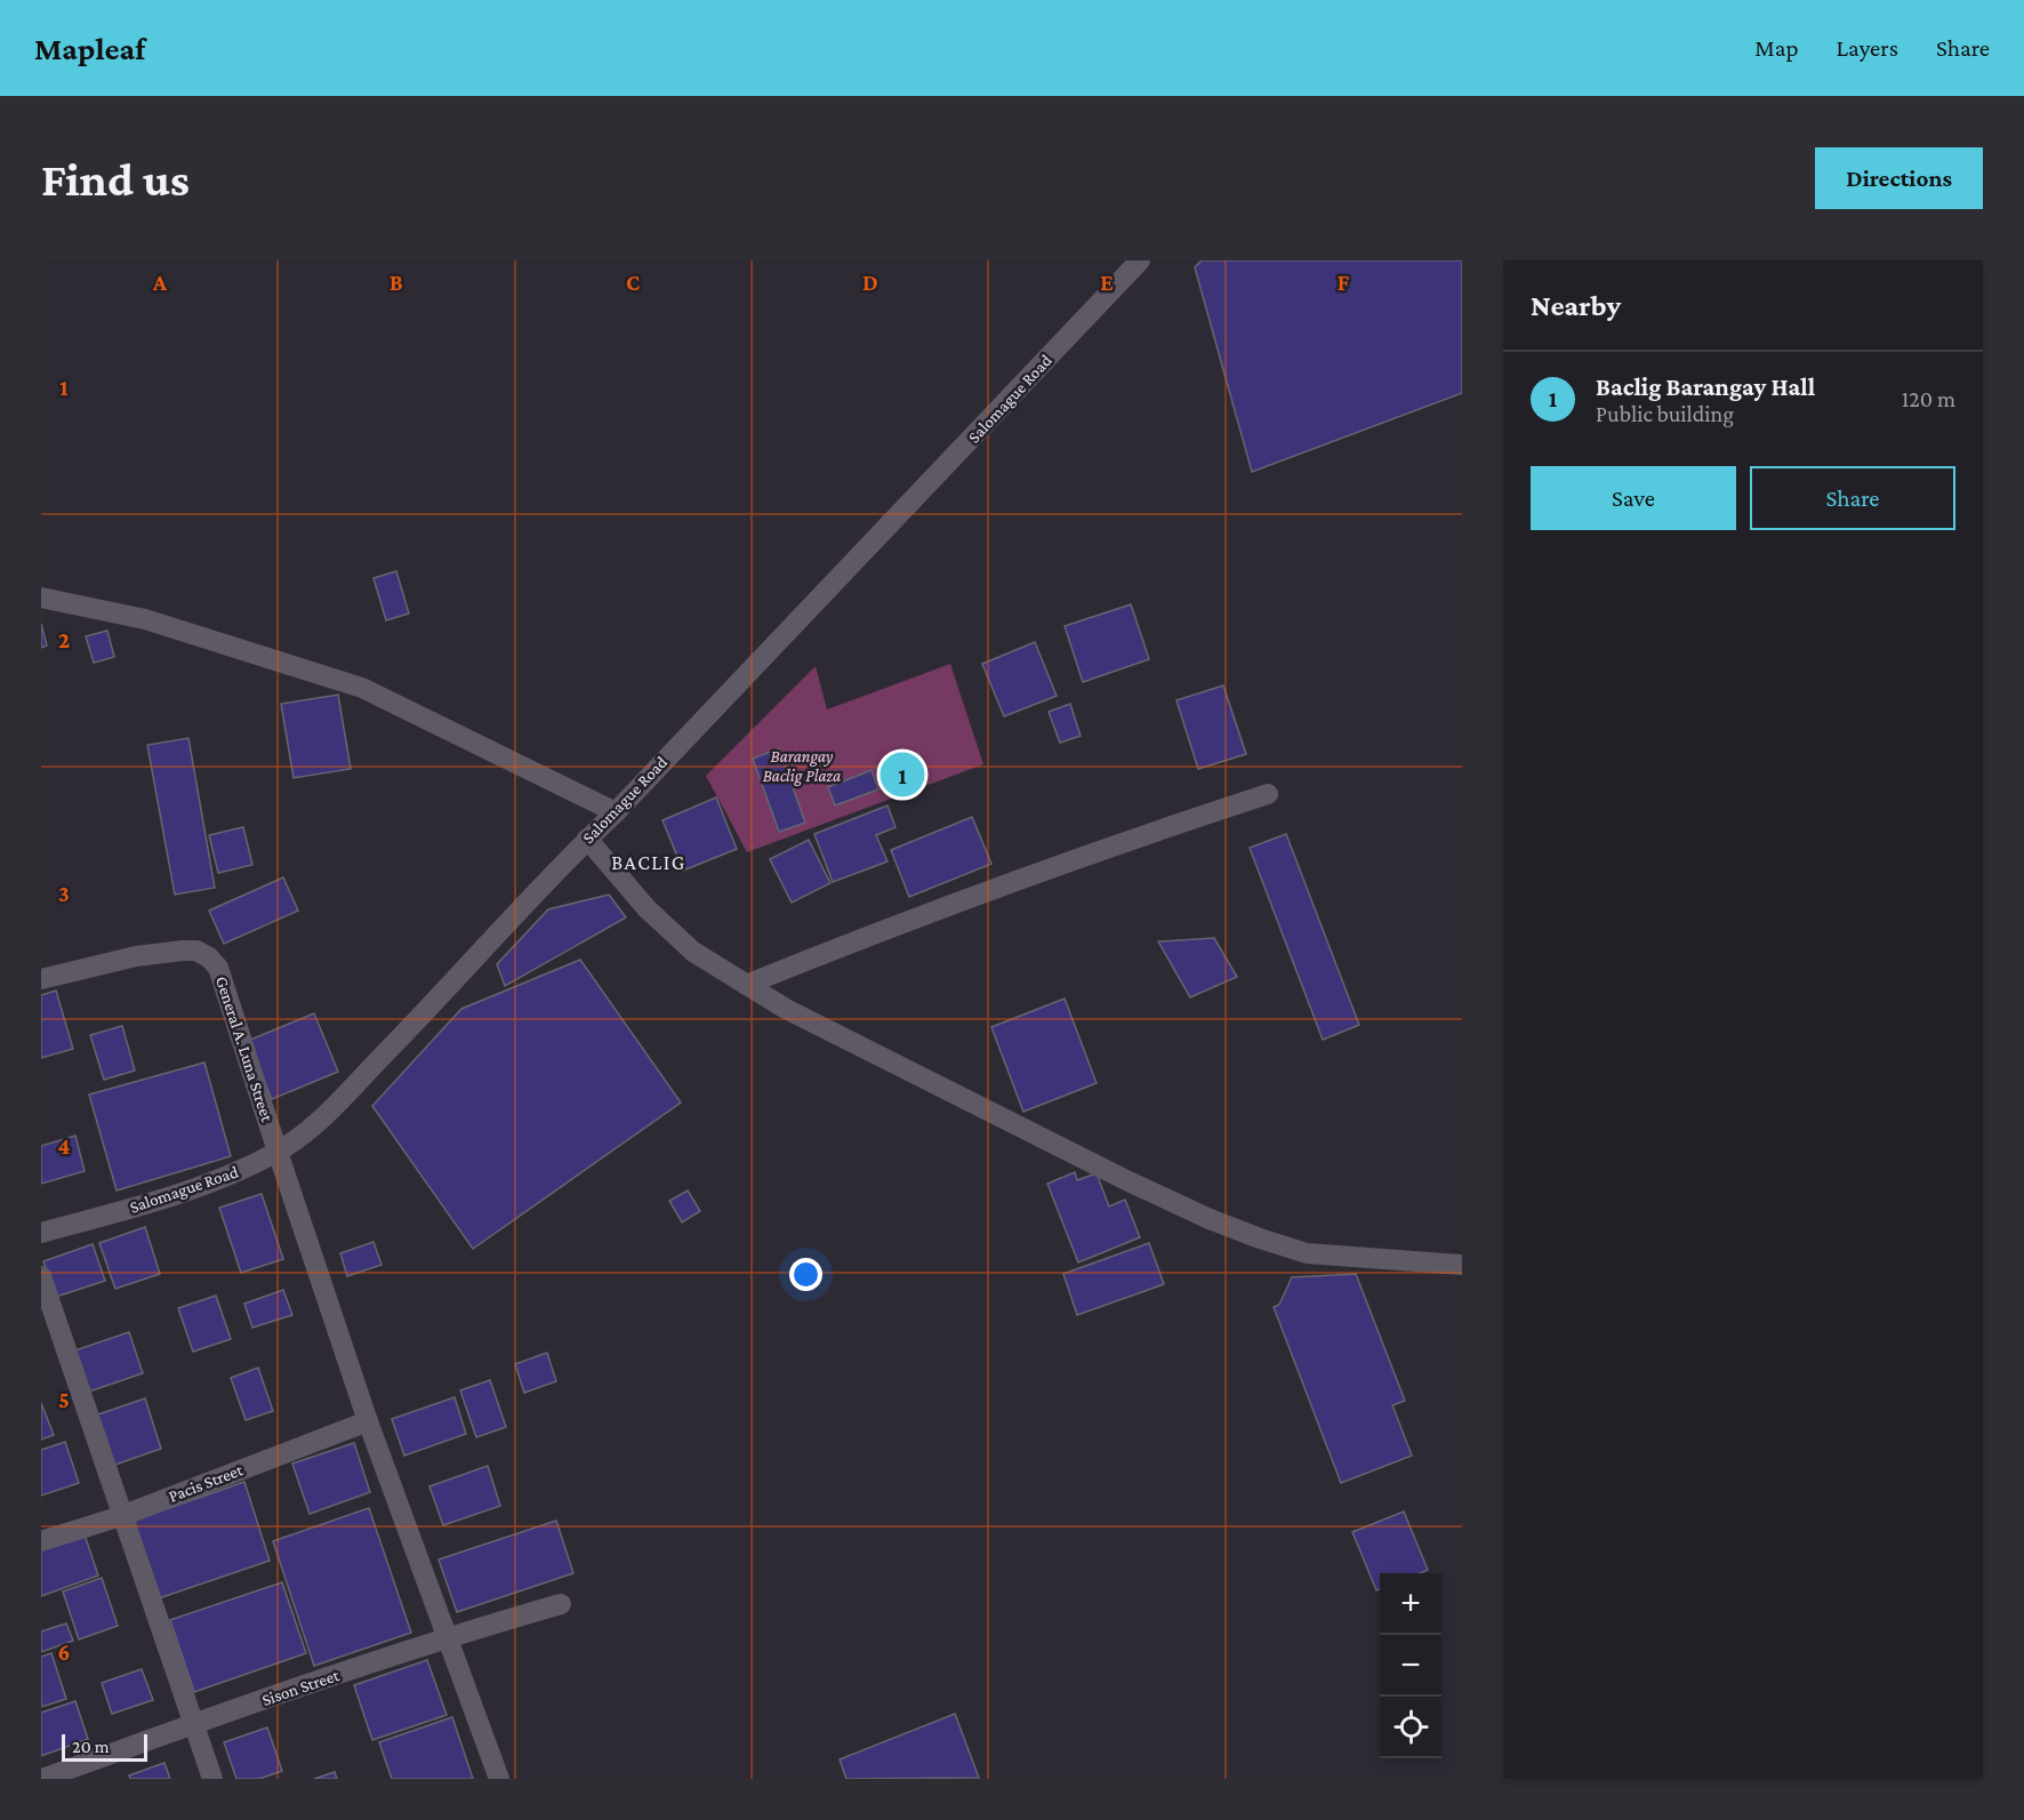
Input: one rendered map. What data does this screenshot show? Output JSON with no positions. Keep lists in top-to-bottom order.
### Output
{
  "streets": {
    "street": [
      "Salomague Road",
      "General A. Luna Street",
      "Pacis Street",
      "Sison Street"
    ]
  },
  "crossings": [
    ["Salomague Road", "General A. Luna Street"],
    ["General A. Luna Street", "Pacis Street"],
    ["General A. Luna Street", "Sison Street"]
  ],
  "districts": ["BACLIG"],
  "parks": ["Barangay Baclig Plaza"],
  "scale_bar": "20 m",
  "page": {
    "header": "Mapleaf",
    "nav": ["Map", "Layers", "Share"],
    "buttons": [
      "Directions",
      ["Save", "Share"]
    ],
    "title": "Find us",
    "heading": "Nearby",
    "list": [
      {
        "mark": "1",
        "name": "Baclig Barangay Hall",
        "note": "Public building",
        "value": "120 m"
      }
    ],
    "pins": "1",
    "map_buttons": ["+", "−"],
    "scale": "20 m"
  },
  "grid": {
    "columns": [
      "A",
      "B",
      "C",
      "D",
      "E",
      "F"
    ],
    "rows": [
      "1",
      "2",
      "3",
      "4",
      "5",
      "6"
    ]
  }
}
